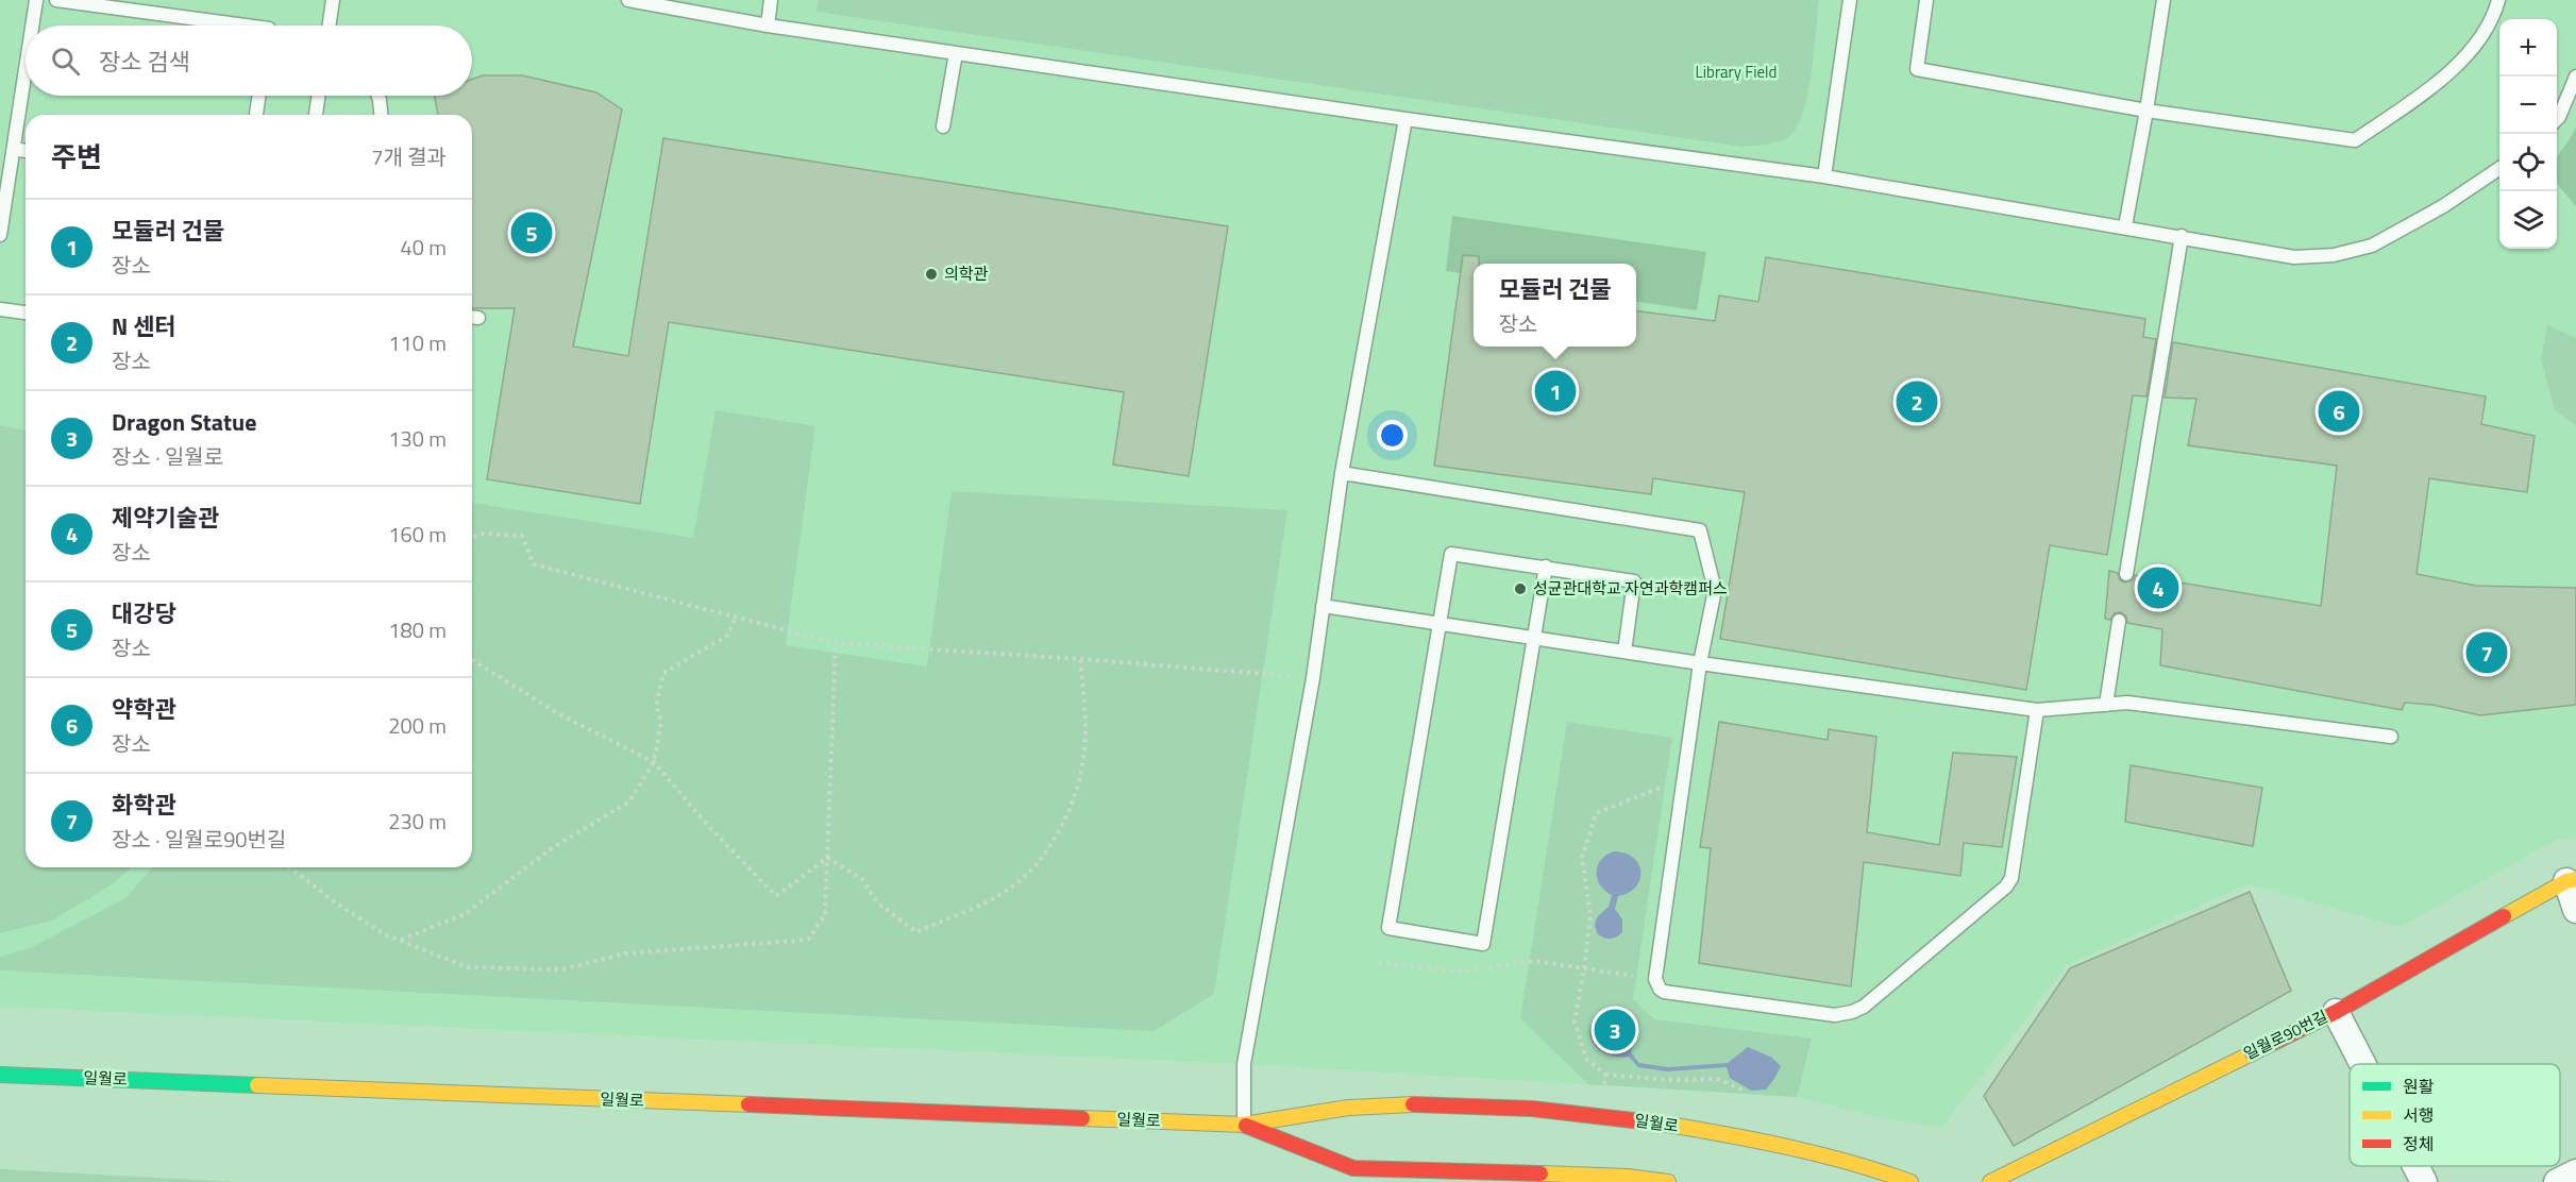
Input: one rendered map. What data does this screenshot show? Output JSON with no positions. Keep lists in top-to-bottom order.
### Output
{
  "streets": {
    "street": ["일월로90번길", "일월로"]
  },
  "parks": ["Library Field"],
  "places": ["의학관", "성균관대학교 자연과학캠퍼스"],
  "legend": ["원활", "서행", "정체"],
  "page": {
    "map_buttons": ["+", "−"],
    "search": "장소 검색",
    "heading": ["주변", "7개 결과"],
    "list": [
      {
        "mark": "1",
        "name": "모듈러 건물",
        "note": "장소",
        "value": "40 m"
      },
      {
        "mark": "2",
        "name": "N 센터",
        "note": "장소",
        "value": "110 m"
      },
      {
        "mark": "3",
        "name": "Dragon Statue",
        "note": "장소 · 일월로",
        "value": "130 m"
      },
      {
        "mark": "4",
        "name": "제약기술관",
        "note": "장소",
        "value": "160 m"
      },
      {
        "mark": "5",
        "name": "대강당",
        "note": "장소",
        "value": "180 m"
      },
      {
        "mark": "6",
        "name": "약학관",
        "note": "장소",
        "value": "200 m"
      },
      {
        "mark": "7",
        "name": "화학관",
        "note": "장소 · 일월로90번길",
        "value": "230 m"
      }
    ],
    "pins": [
      "5",
      "1",
      "2",
      "6",
      "4",
      "7",
      "3"
    ],
    "popup": ["모듈러 건물", "장소"]
  }
}
